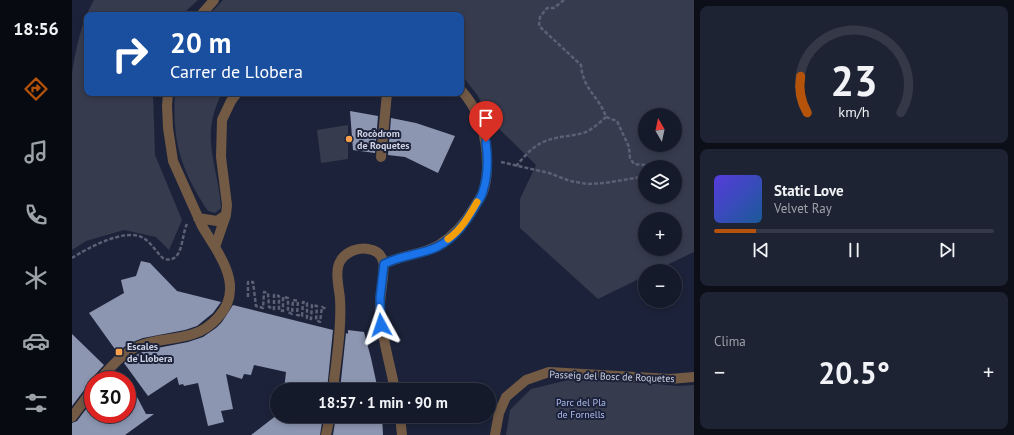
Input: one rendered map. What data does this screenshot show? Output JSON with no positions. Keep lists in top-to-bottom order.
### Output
{
  "streets": {
    "street": ["Passeig del Bosc de Roquetes"]
  },
  "parks": ["Parc del Pla de Fornells"],
  "places": {
    "other": ["Rocòdrom de Roquetes"],
    "transit": ["Escales de Llobera"]
  },
  "north": "top",
  "page": {
    "tabs": "18:56",
    "turn": ["20 m", "Carrer de Llobera"],
    "map_buttons": ["+", "−"],
    "song": ["Static Love", "Velvet Ray"],
    "tile": "Clima",
    "heat": ["−", "20.5°", "+"],
    "limit": "30",
    "trip": "18:57 · 1 min · 90 m",
    "gauge": ["23", "km/h"]
  }
}
